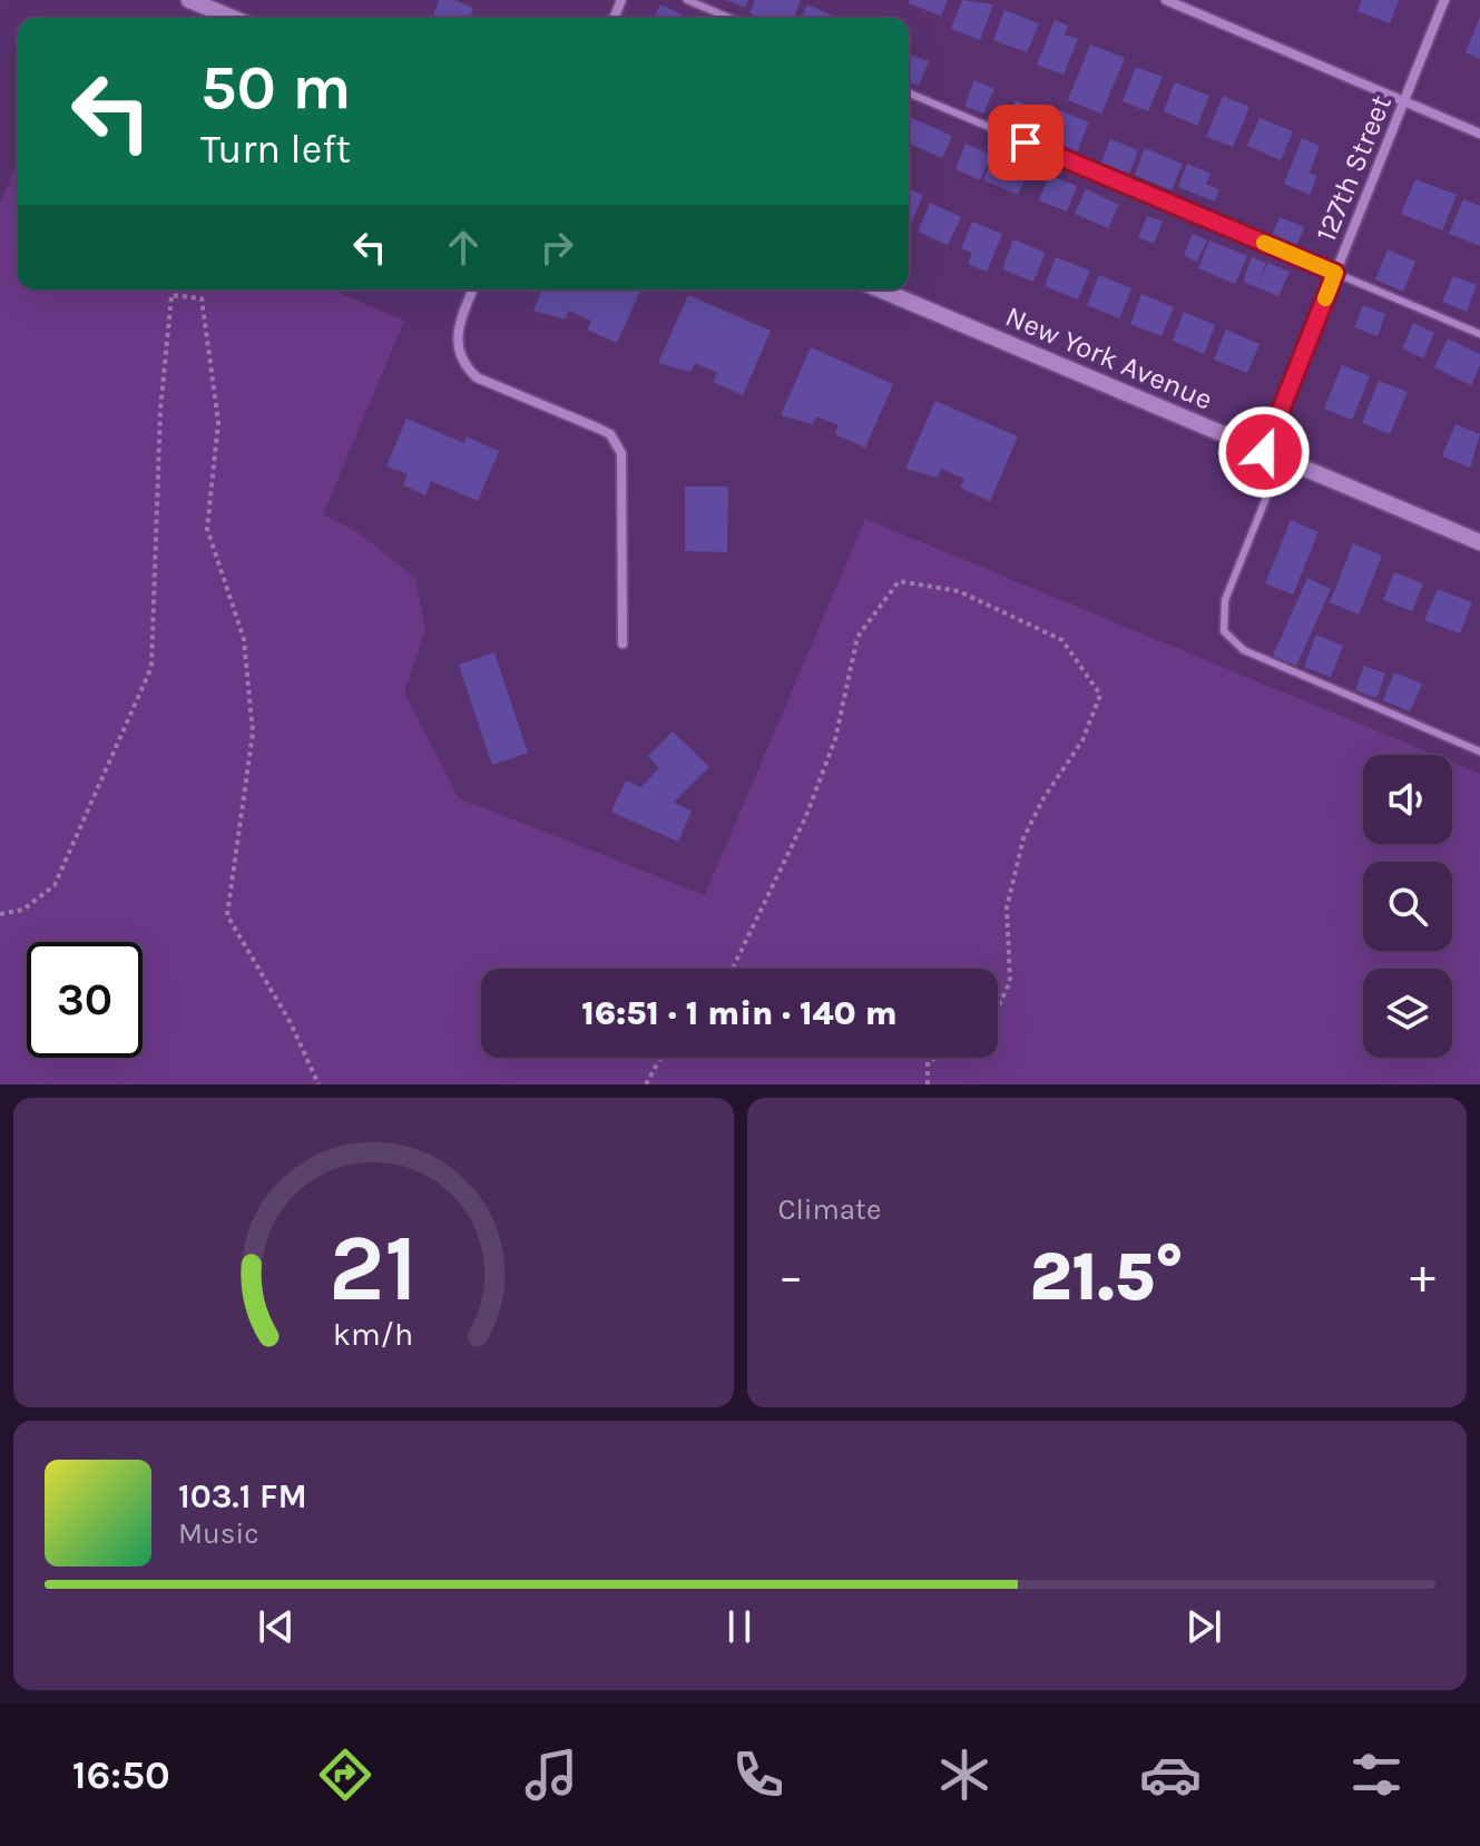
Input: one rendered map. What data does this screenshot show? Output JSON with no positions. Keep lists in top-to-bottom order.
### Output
{
  "streets": {
    "street": ["127th Street", "New York Avenue"]
  },
  "crossings": [
    ["127th Street", "New York Avenue"]
  ],
  "page": {
    "turn": ["50 m", "Turn left"],
    "limit": "30",
    "trip": "16:51 · 1 min · 140 m",
    "tile": "Climate",
    "heat": ["−", "21.5°", "+"],
    "song": ["103.1 FM", "Music"],
    "tabs": "16:50",
    "gauge": ["21", "km/h"]
  }
}
